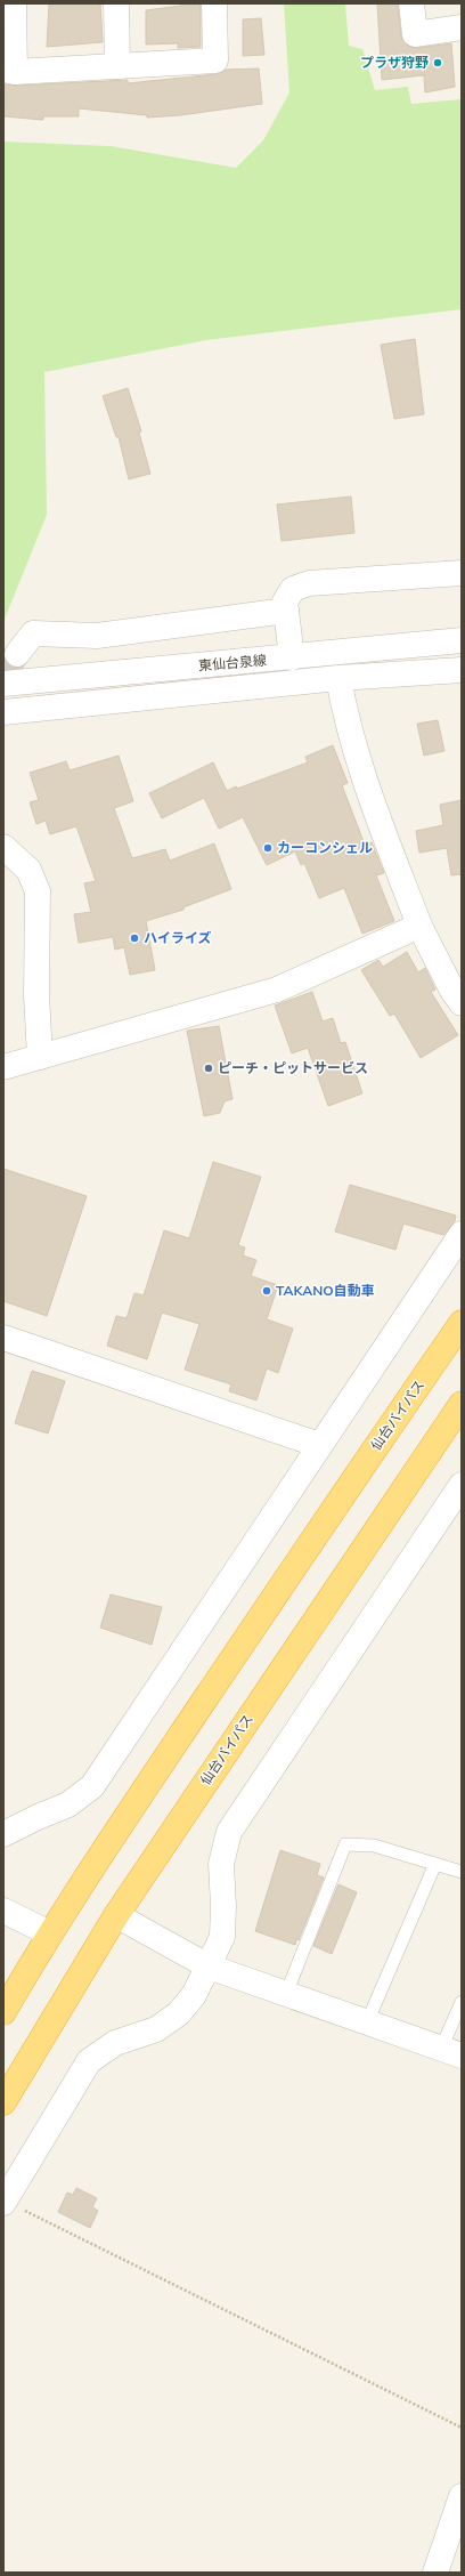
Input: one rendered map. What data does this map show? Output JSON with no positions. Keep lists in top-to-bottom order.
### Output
{
  "streets": {
    "highway": ["仙台バイパス"],
    "street": ["東仙台泉線"]
  },
  "places": [
    "プラザ狩野",
    "カーコンシェル",
    "ハイライズ",
    "ピーチ・ピットサービス",
    "TAKANO自動車"
  ]
}
